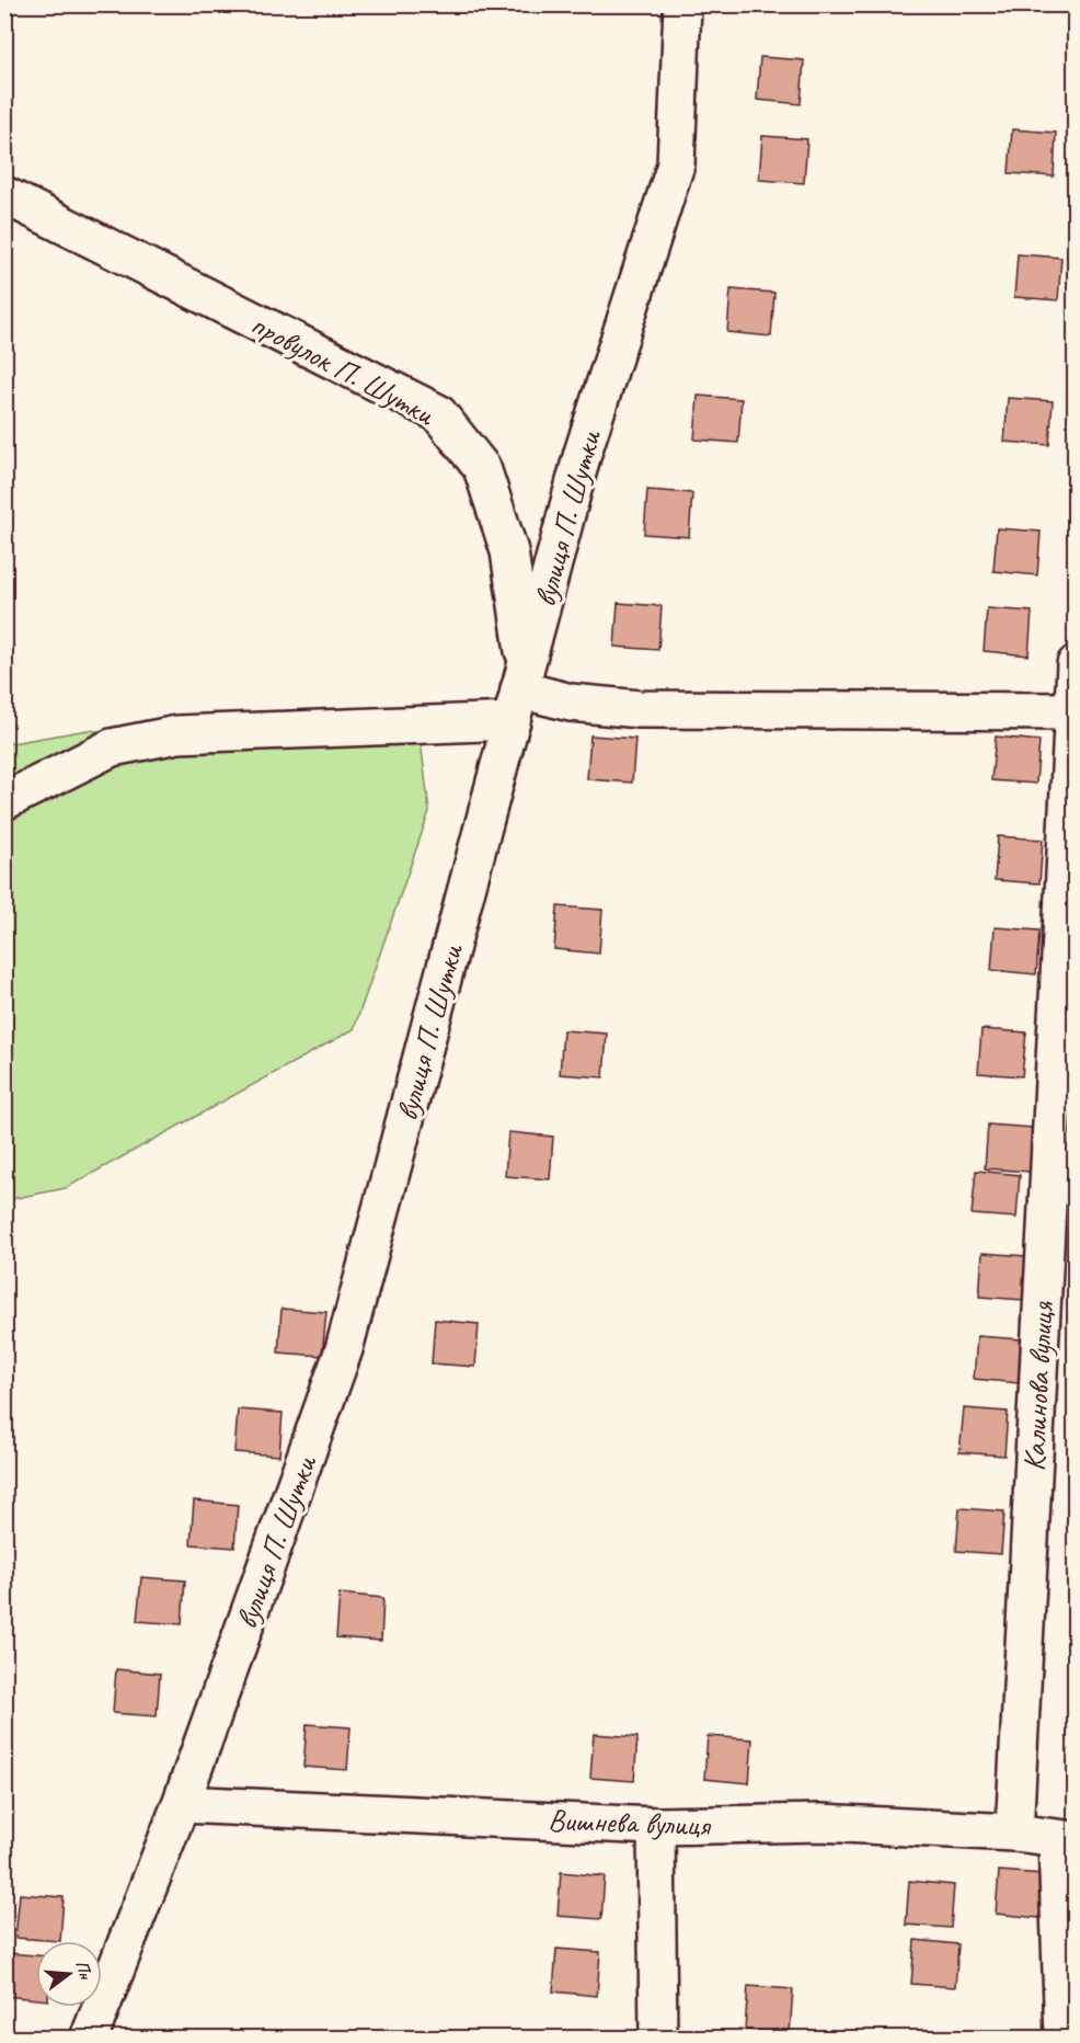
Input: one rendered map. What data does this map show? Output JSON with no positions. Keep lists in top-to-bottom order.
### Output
{
  "streets": {
    "street": [
      "провулок П. Шутки",
      "вулиця П. Шутки",
      "Калинова вулиця",
      "Вишнева вулиця"
    ]
  },
  "crossings": [
    ["провулок П. Шутки", "вулиця П. Шутки"],
    ["вулиця П. Шутки", "Вишнева вулиця"],
    ["Калинова вулиця", "Вишнева вулиця"]
  ],
  "north": "right"
}
